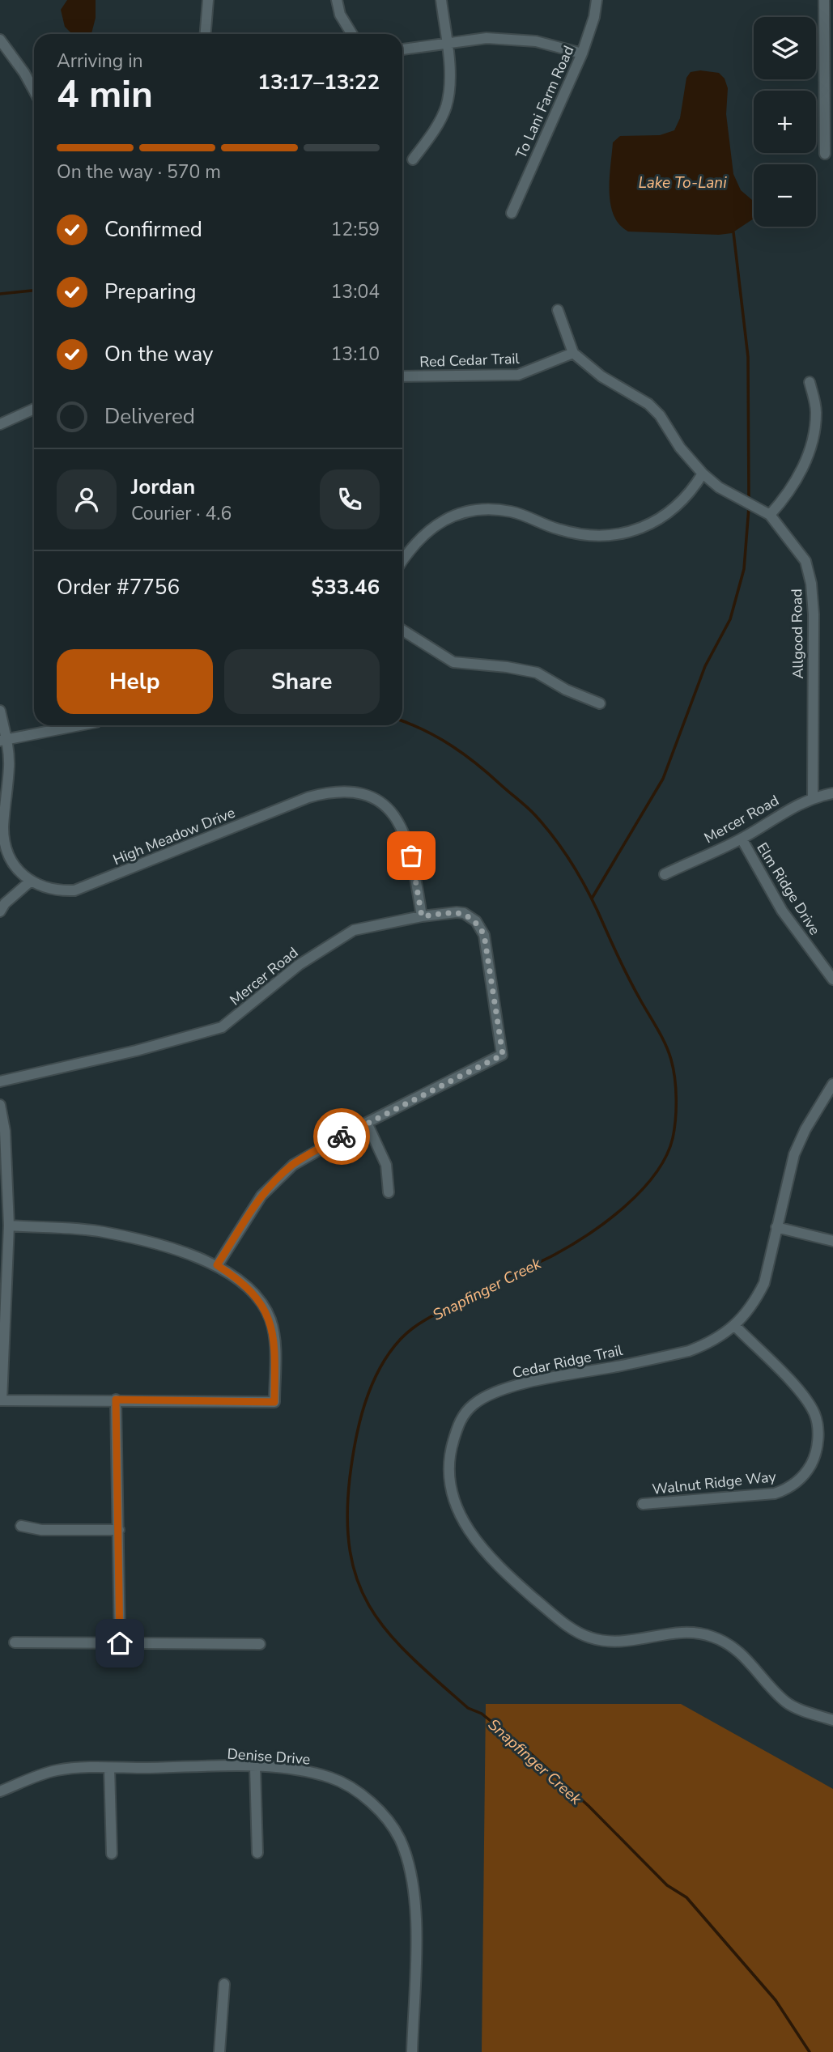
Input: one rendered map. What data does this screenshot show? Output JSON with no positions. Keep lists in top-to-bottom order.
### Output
{
  "streets": {
    "street": [
      "To Lani Farm Road",
      "Red Cedar Trail",
      "Allgood Road",
      "Mercer Road",
      "High Meadow Drive",
      "Elm Ridge Drive",
      "Cedar Ridge Trail",
      "Walnut Ridge Way",
      "Denise Drive"
    ]
  },
  "crossings": [
    ["Red Cedar Trail", "Allgood Road"],
    ["Allgood Road", "Mercer Road"],
    ["Mercer Road", "High Meadow Drive"],
    ["Mercer Road", "Elm Ridge Drive"],
    ["Cedar Ridge Trail", "Walnut Ridge Way"]
  ],
  "water": ["Lake To-Lani", "Snapfinger Creek"],
  "page": {
    "map_buttons": ["+", "−"],
    "heading": ["4 min", "Arriving in", "13:17–13:22"],
    "panel": [
      "Jordan",
      "Courier · 4.6",
      "Order #7756",
      "$33.46"
    ],
    "bar": "On the way · 570 m",
    "list": [
      ["Confirmed", "12:59"],
      ["Preparing", "13:04"],
      ["On the way", "13:10"],
      "Delivered"
    ],
    "buttons": ["Help", "Share"]
  }
}
